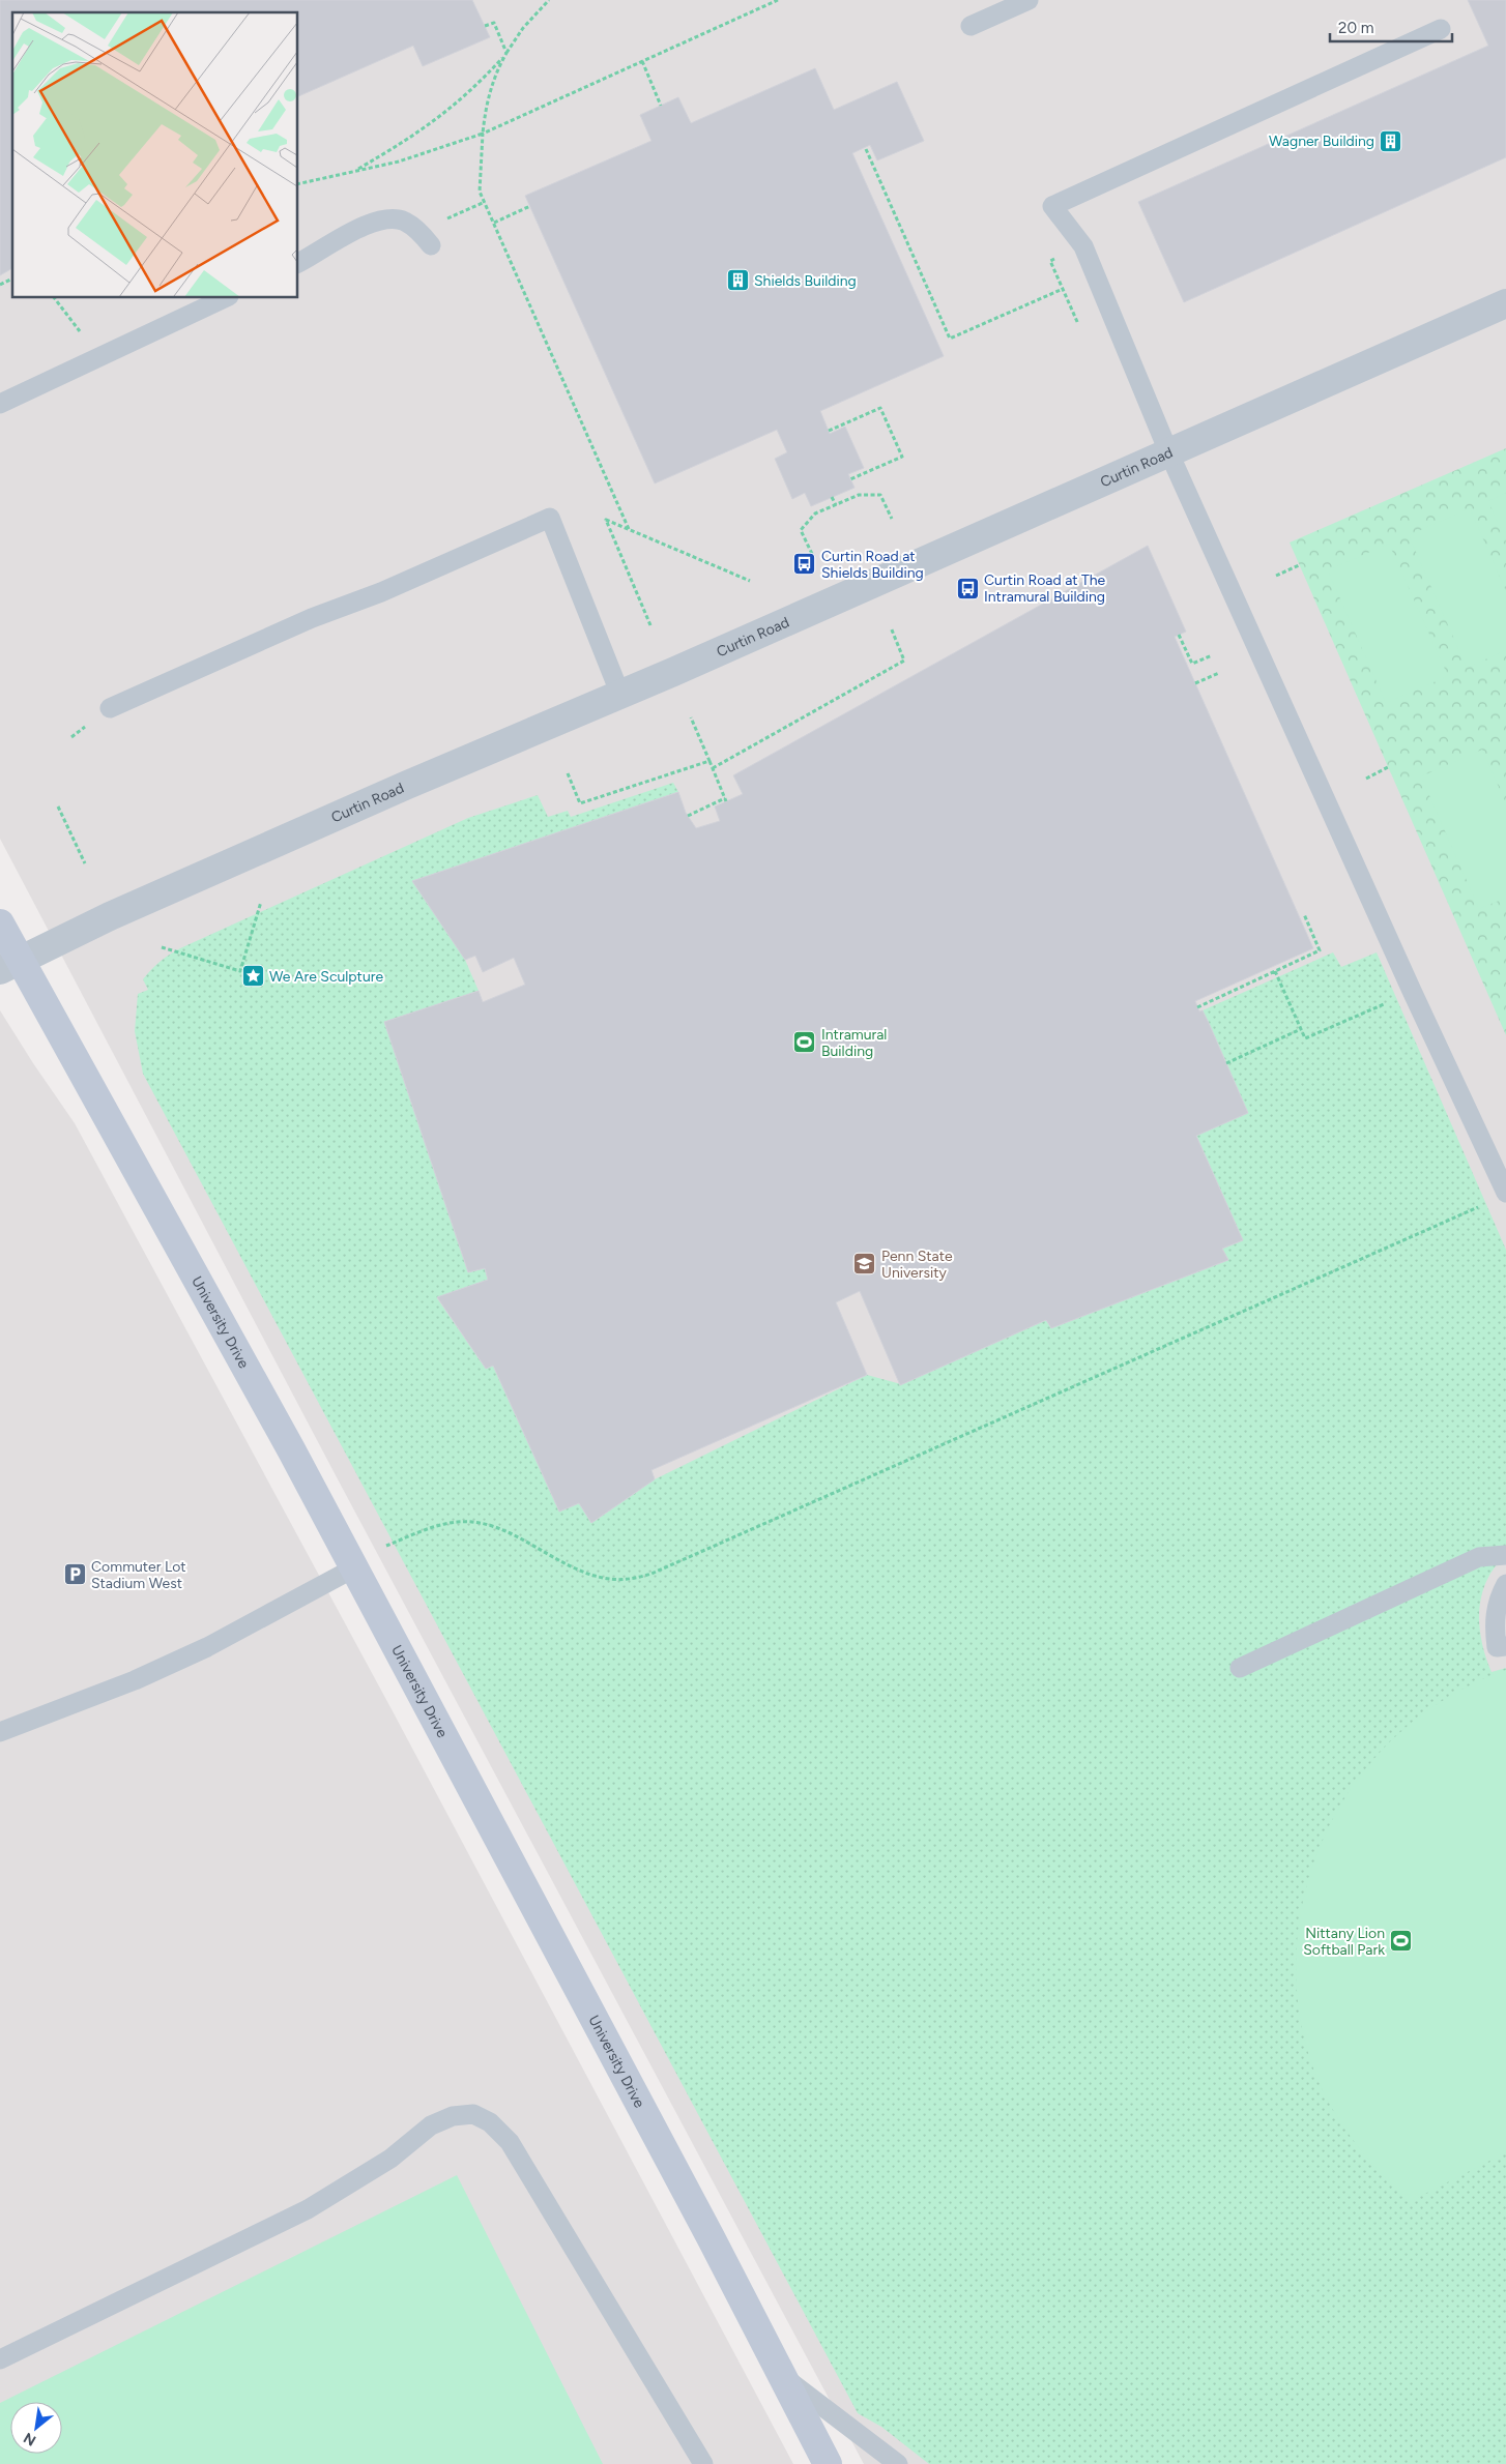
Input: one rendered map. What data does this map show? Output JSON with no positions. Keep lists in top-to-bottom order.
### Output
{
  "streets": {
    "main road": ["University Drive"],
    "street": ["Curtin Road"]
  },
  "crossings": [
    ["Curtin Road", "University Drive"]
  ],
  "places": {
    "building": ["Wagner Building", "Shields Building"],
    "bus stop": ["Curtin Road at Shields Building", "Curtin Road at The Intramural Building"],
    "place": ["We Are Sculpture"],
    "sports": ["Intramural Building", "Nittany Lion Softball Park"],
    "school or university": ["Penn State University"],
    "parking": ["Commuter Lot Stadium West"]
  },
  "scale_bar": "20 m",
  "north": "bottom left"
}
